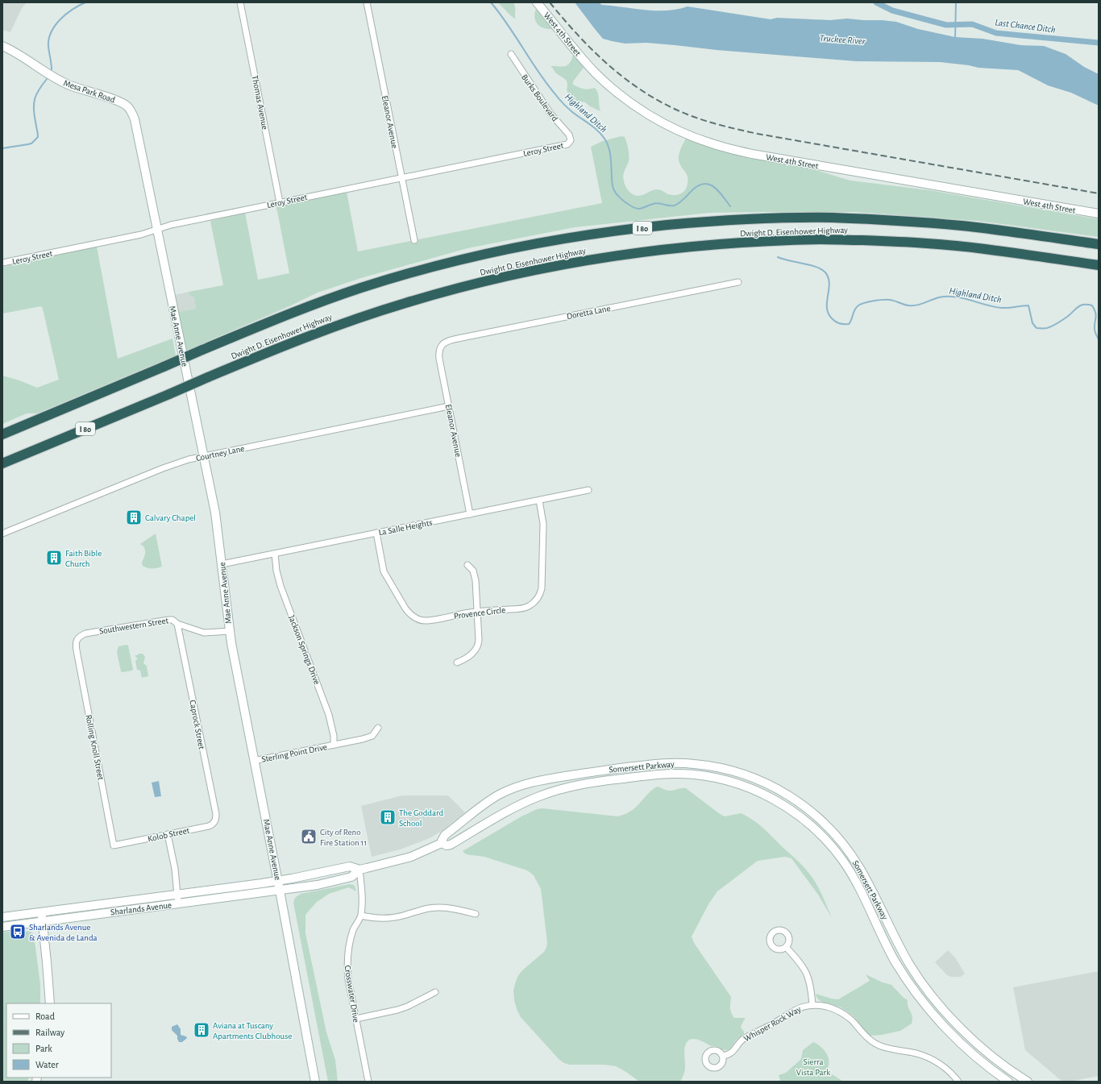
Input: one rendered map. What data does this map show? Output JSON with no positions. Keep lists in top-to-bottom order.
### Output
{
  "streets": {
    "highway": ["I 80", "Dwight D. Eisenhower Highway"],
    "main road": [
      "West 4th Street",
      "Mesa Park Road",
      "Mae Anne Avenue",
      "Somersett Parkway",
      "Sharlands Avenue"
    ],
    "street": [
      "Burks Boulevard",
      "Thomas Avenue",
      "Eleanor Avenue",
      "Leroy Street",
      "Doretta Lane",
      "Courtney Lane",
      "La Salle Heights",
      "Provence Circle",
      "Southwestern Street",
      "Jackson Springs Drive",
      "Caprock Street",
      "Rolling Knoll Street",
      "Sterling Point Drive",
      "Kolob Street",
      "Crosswater Drive",
      "Whisper Rock Way"
    ]
  },
  "crossings": [
    ["Mesa Park Road", "Mae Anne Avenue"],
    ["Burks Boulevard", "Leroy Street"],
    ["Thomas Avenue", "Leroy Street"],
    ["Eleanor Avenue", "Leroy Street"],
    ["Eleanor Avenue", "Doretta Lane"],
    ["Eleanor Avenue", "Courtney Lane"],
    ["Eleanor Avenue", "La Salle Heights"],
    ["Leroy Street", "Mae Anne Avenue"],
    ["Mae Anne Avenue", "Courtney Lane"],
    ["Mae Anne Avenue", "La Salle Heights"],
    ["Mae Anne Avenue", "Southwestern Street"],
    ["Mae Anne Avenue", "Sterling Point Drive"],
    ["Mae Anne Avenue", "Somersett Parkway"],
    ["Mae Anne Avenue", "Sharlands Avenue"],
    ["La Salle Heights", "Provence Circle"],
    ["La Salle Heights", "Jackson Springs Drive"],
    ["Southwestern Street", "Caprock Street"],
    ["Southwestern Street", "Rolling Knoll Street"],
    ["Jackson Springs Drive", "Sterling Point Drive"],
    ["Caprock Street", "Kolob Street"],
    ["Rolling Knoll Street", "Kolob Street"],
    ["Somersett Parkway", "Sharlands Avenue"],
    ["Somersett Parkway", "Crosswater Drive"]
  ],
  "water": ["Last Chance Ditch", "Truckee River", "Highland Ditch"],
  "parks": ["Sierra Vista Park"],
  "places": {
    "building": [
      "Calvary Chapel",
      "Faith Bible Church",
      "The Goddard School",
      "Aviana at Tuscany Apartments Clubhouse"
    ],
    "public building": ["City of Reno Fire Station 11"],
    "bus stop": ["Sharlands Avenue & Avenida de Landa"]
  },
  "legend": [
    "Road",
    "Railway",
    "Park",
    "Water"
  ]
}
